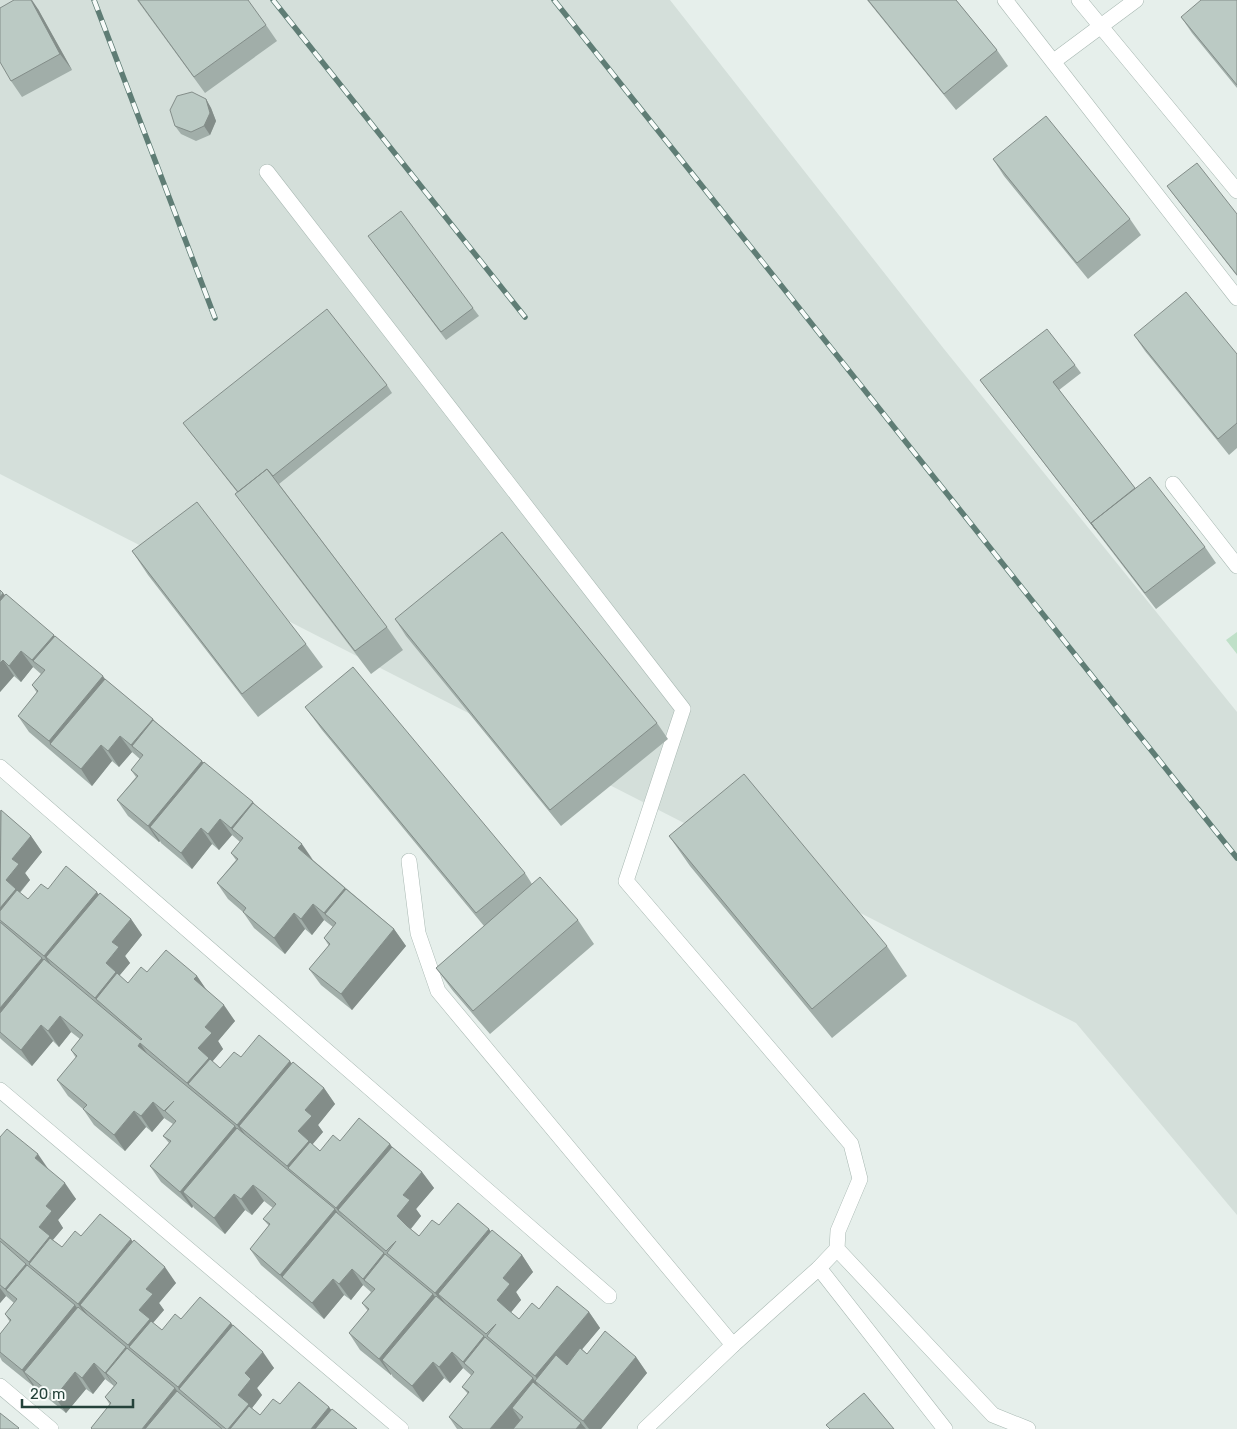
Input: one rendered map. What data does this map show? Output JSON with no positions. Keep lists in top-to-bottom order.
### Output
{
  "scale_bar": "20 m"
}
